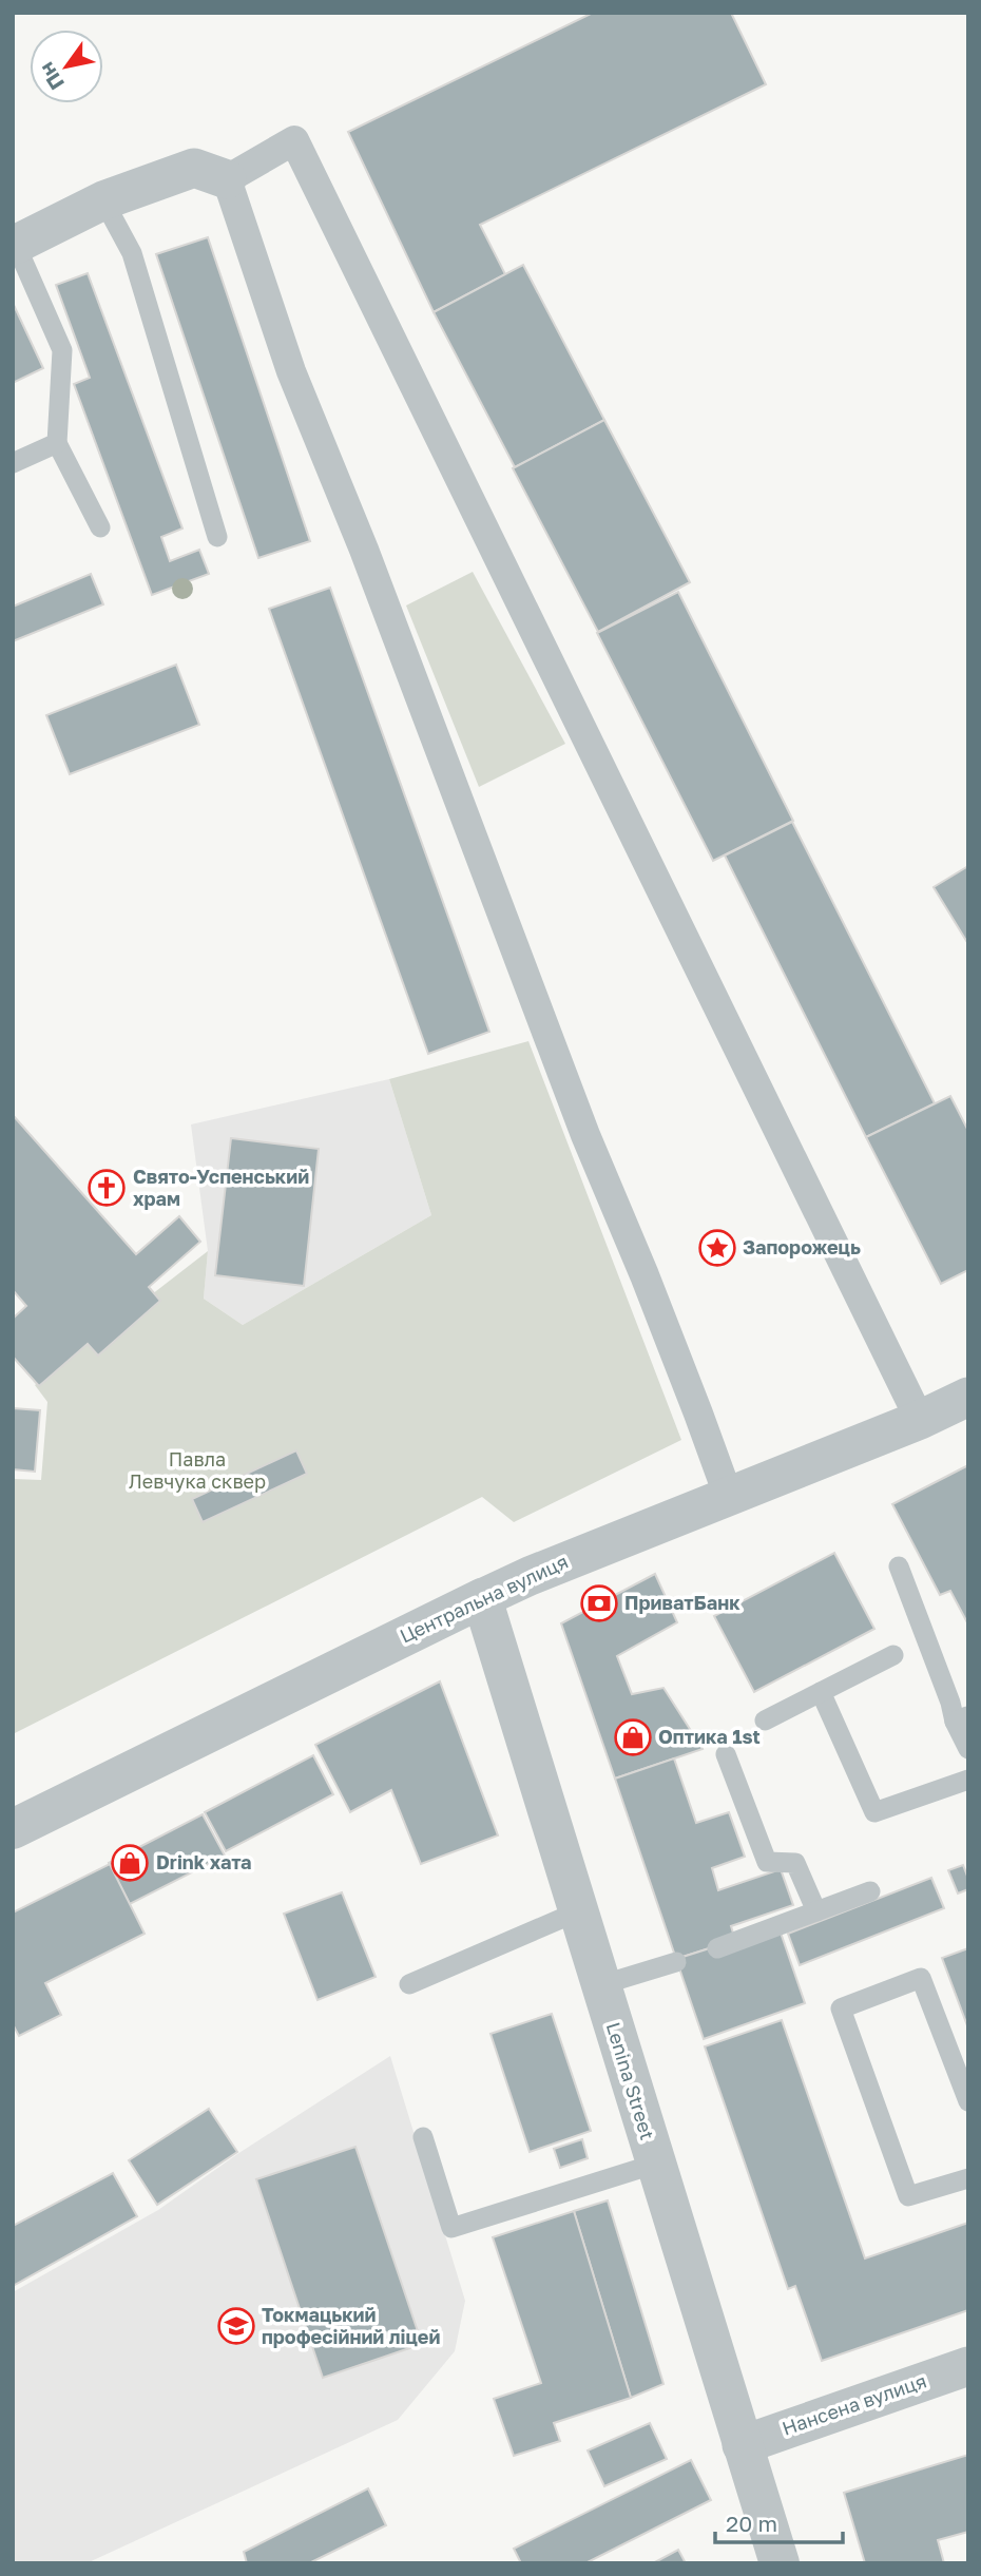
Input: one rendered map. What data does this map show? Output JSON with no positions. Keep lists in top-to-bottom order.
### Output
{
  "streets": {
    "street": ["Центральна вулиця", "Lenina Street", "Нансена вулиця"]
  },
  "crossings": [
    ["Центральна вулиця", "Lenina Street"],
    ["Lenina Street", "Нансена вулиця"]
  ],
  "parks": ["Павла Левчука сквер"],
  "places": {
    "church": ["Свято-Успенський храм"],
    "place": ["Запорожець"],
    "bank": ["ПриватБанк"],
    "shop": ["Оптика 1st", "Drink хата"],
    "school or university": ["Токмацький професійний ліцей"]
  },
  "scale_bar": "20 m",
  "north": "bottom left"
}
